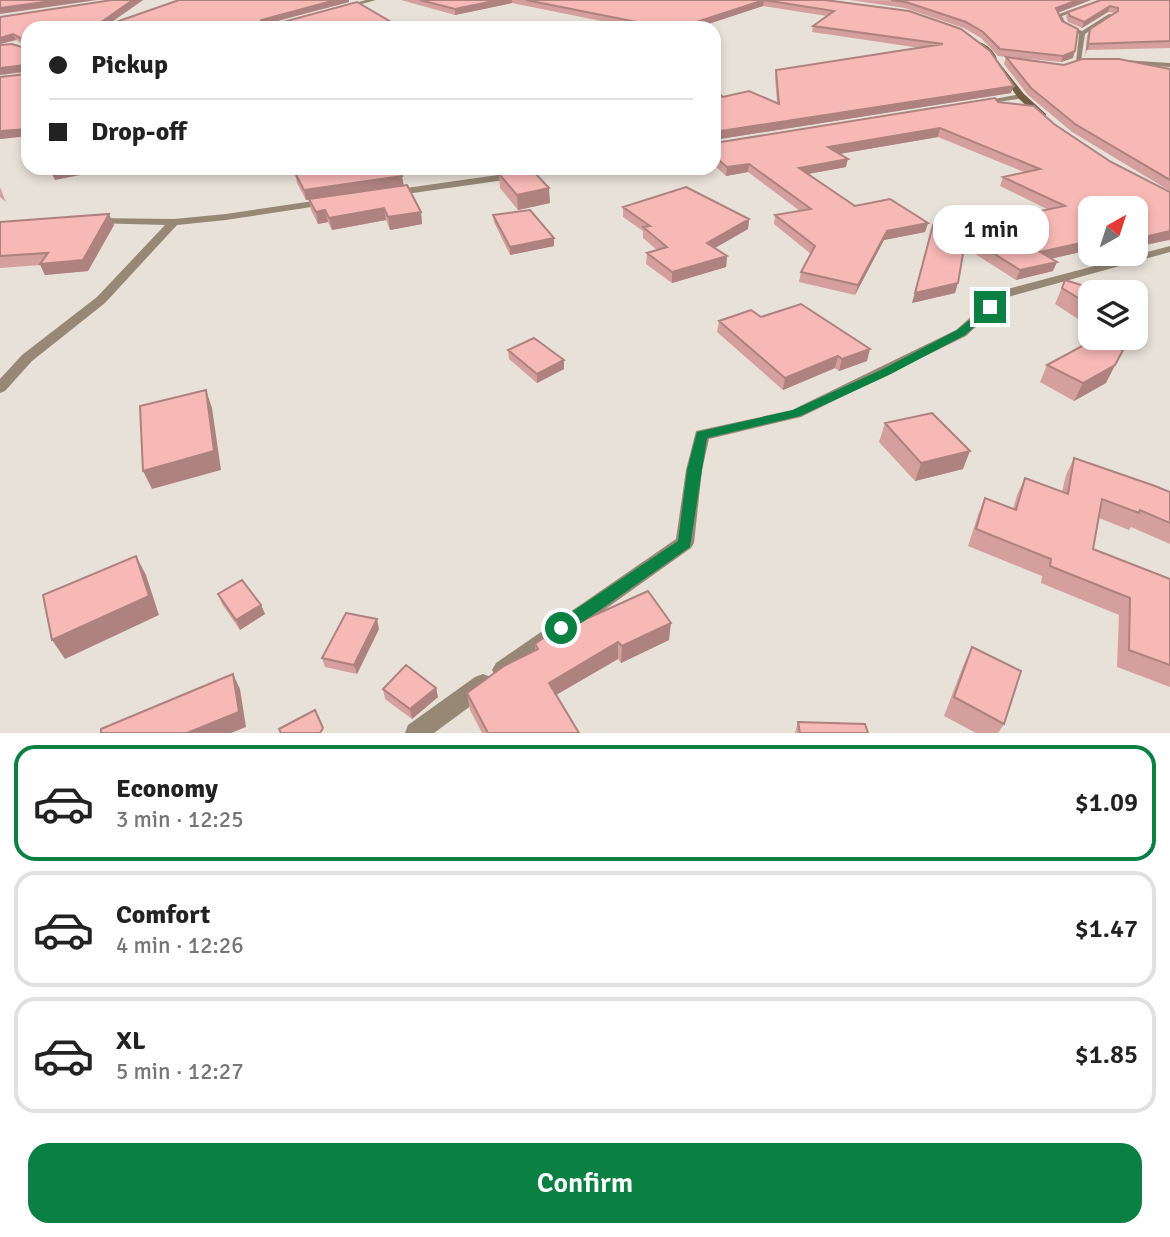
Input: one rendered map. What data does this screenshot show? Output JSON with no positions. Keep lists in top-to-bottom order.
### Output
{
  "north": "top right",
  "page": {
    "banner": ["Pickup", "Drop-off"],
    "bubble": "1 min",
    "list": [
      {
        "name": "Economy",
        "note": "3 min · 12:25",
        "value": "$1.09"
      },
      {
        "name": "Comfort",
        "note": "4 min · 12:26",
        "value": "$1.47"
      },
      {
        "name": "XL",
        "note": "5 min · 12:27",
        "value": "$1.85"
      }
    ],
    "buttons": "Confirm"
  }
}
